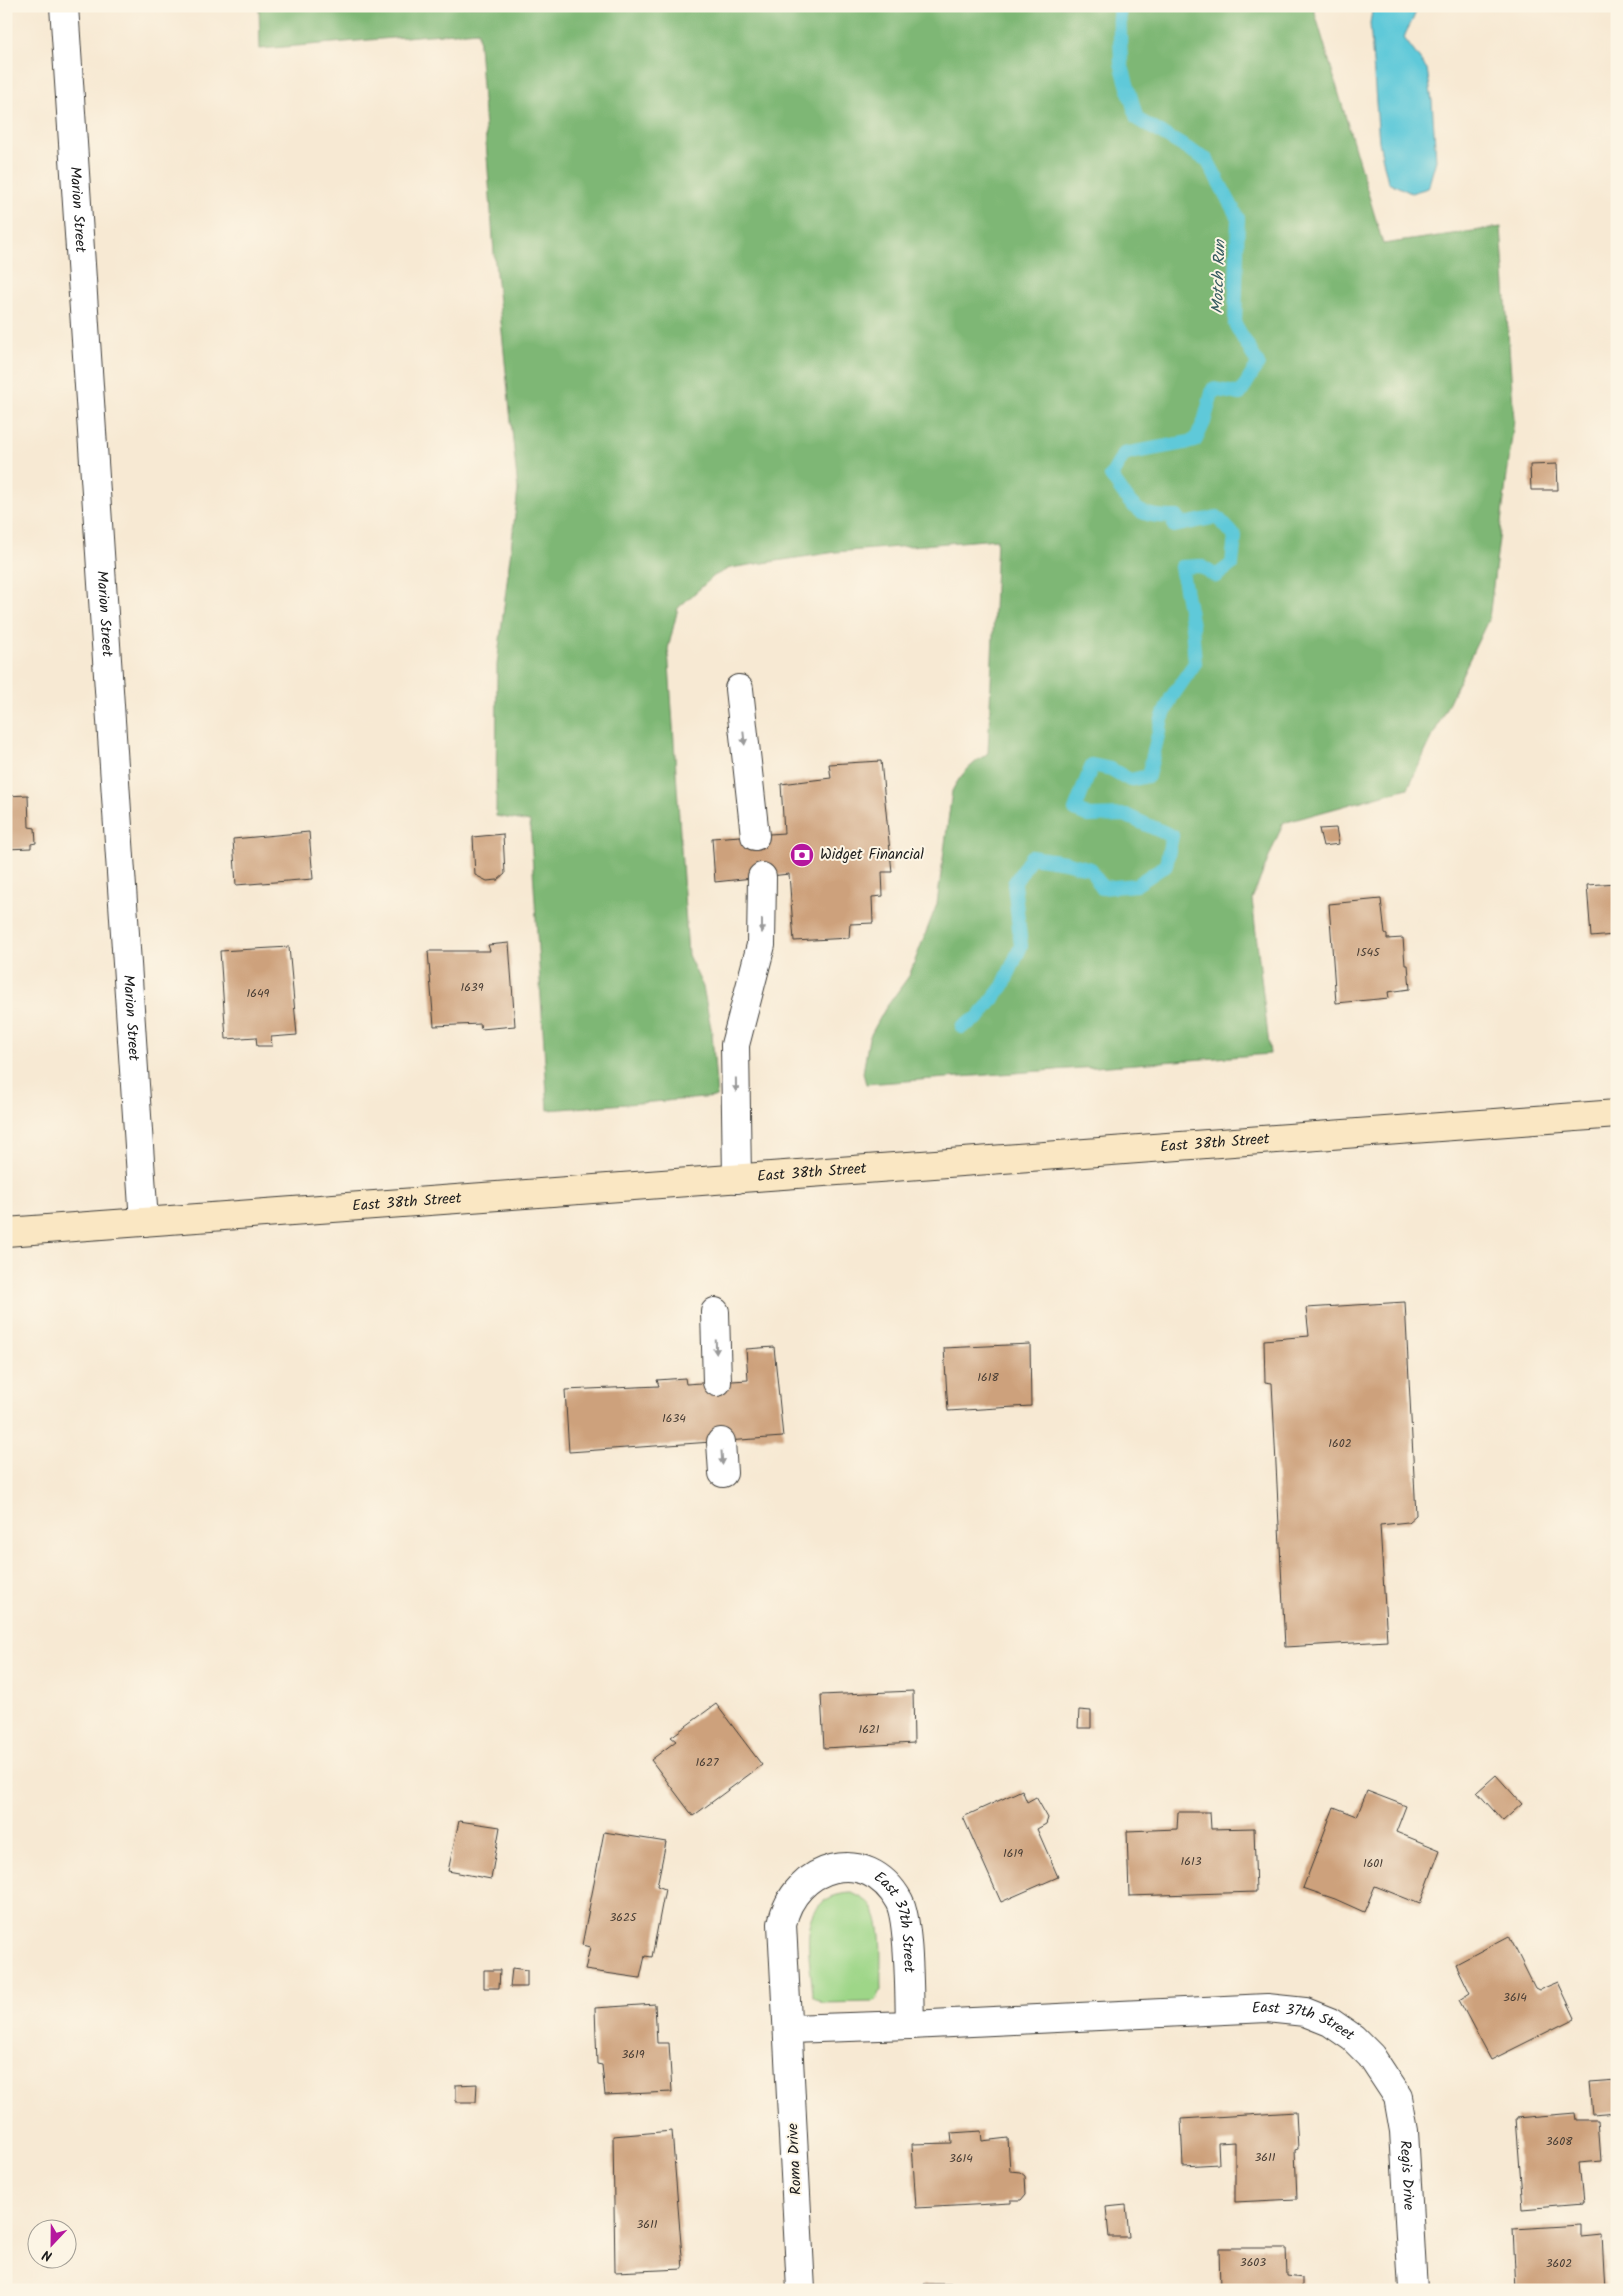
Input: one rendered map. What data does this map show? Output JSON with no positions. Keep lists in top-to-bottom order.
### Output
{
  "streets": {
    "main road": ["East 38th Street"],
    "street": [
      "Marion Street",
      "East 37th Street",
      "Roma Drive",
      "Regis Drive"
    ]
  },
  "crossings": [
    ["Marion Street", "East 38th Street"],
    ["East 37th Street", "Roma Drive"],
    ["East 37th Street", "Regis Drive"]
  ],
  "water": ["Motch Run"],
  "places": {
    "bank": ["Widget Financial"]
  },
  "house_numbers": [
    "1545",
    "1639",
    "1649",
    "1618",
    "1634",
    "1602",
    "1621",
    "1627",
    "1619",
    "1613",
    "1601",
    "3625",
    "3614",
    "3619",
    "3608",
    "3611",
    "3614",
    "3611",
    "3603",
    "3602"
  ],
  "north": "bottom"
}
